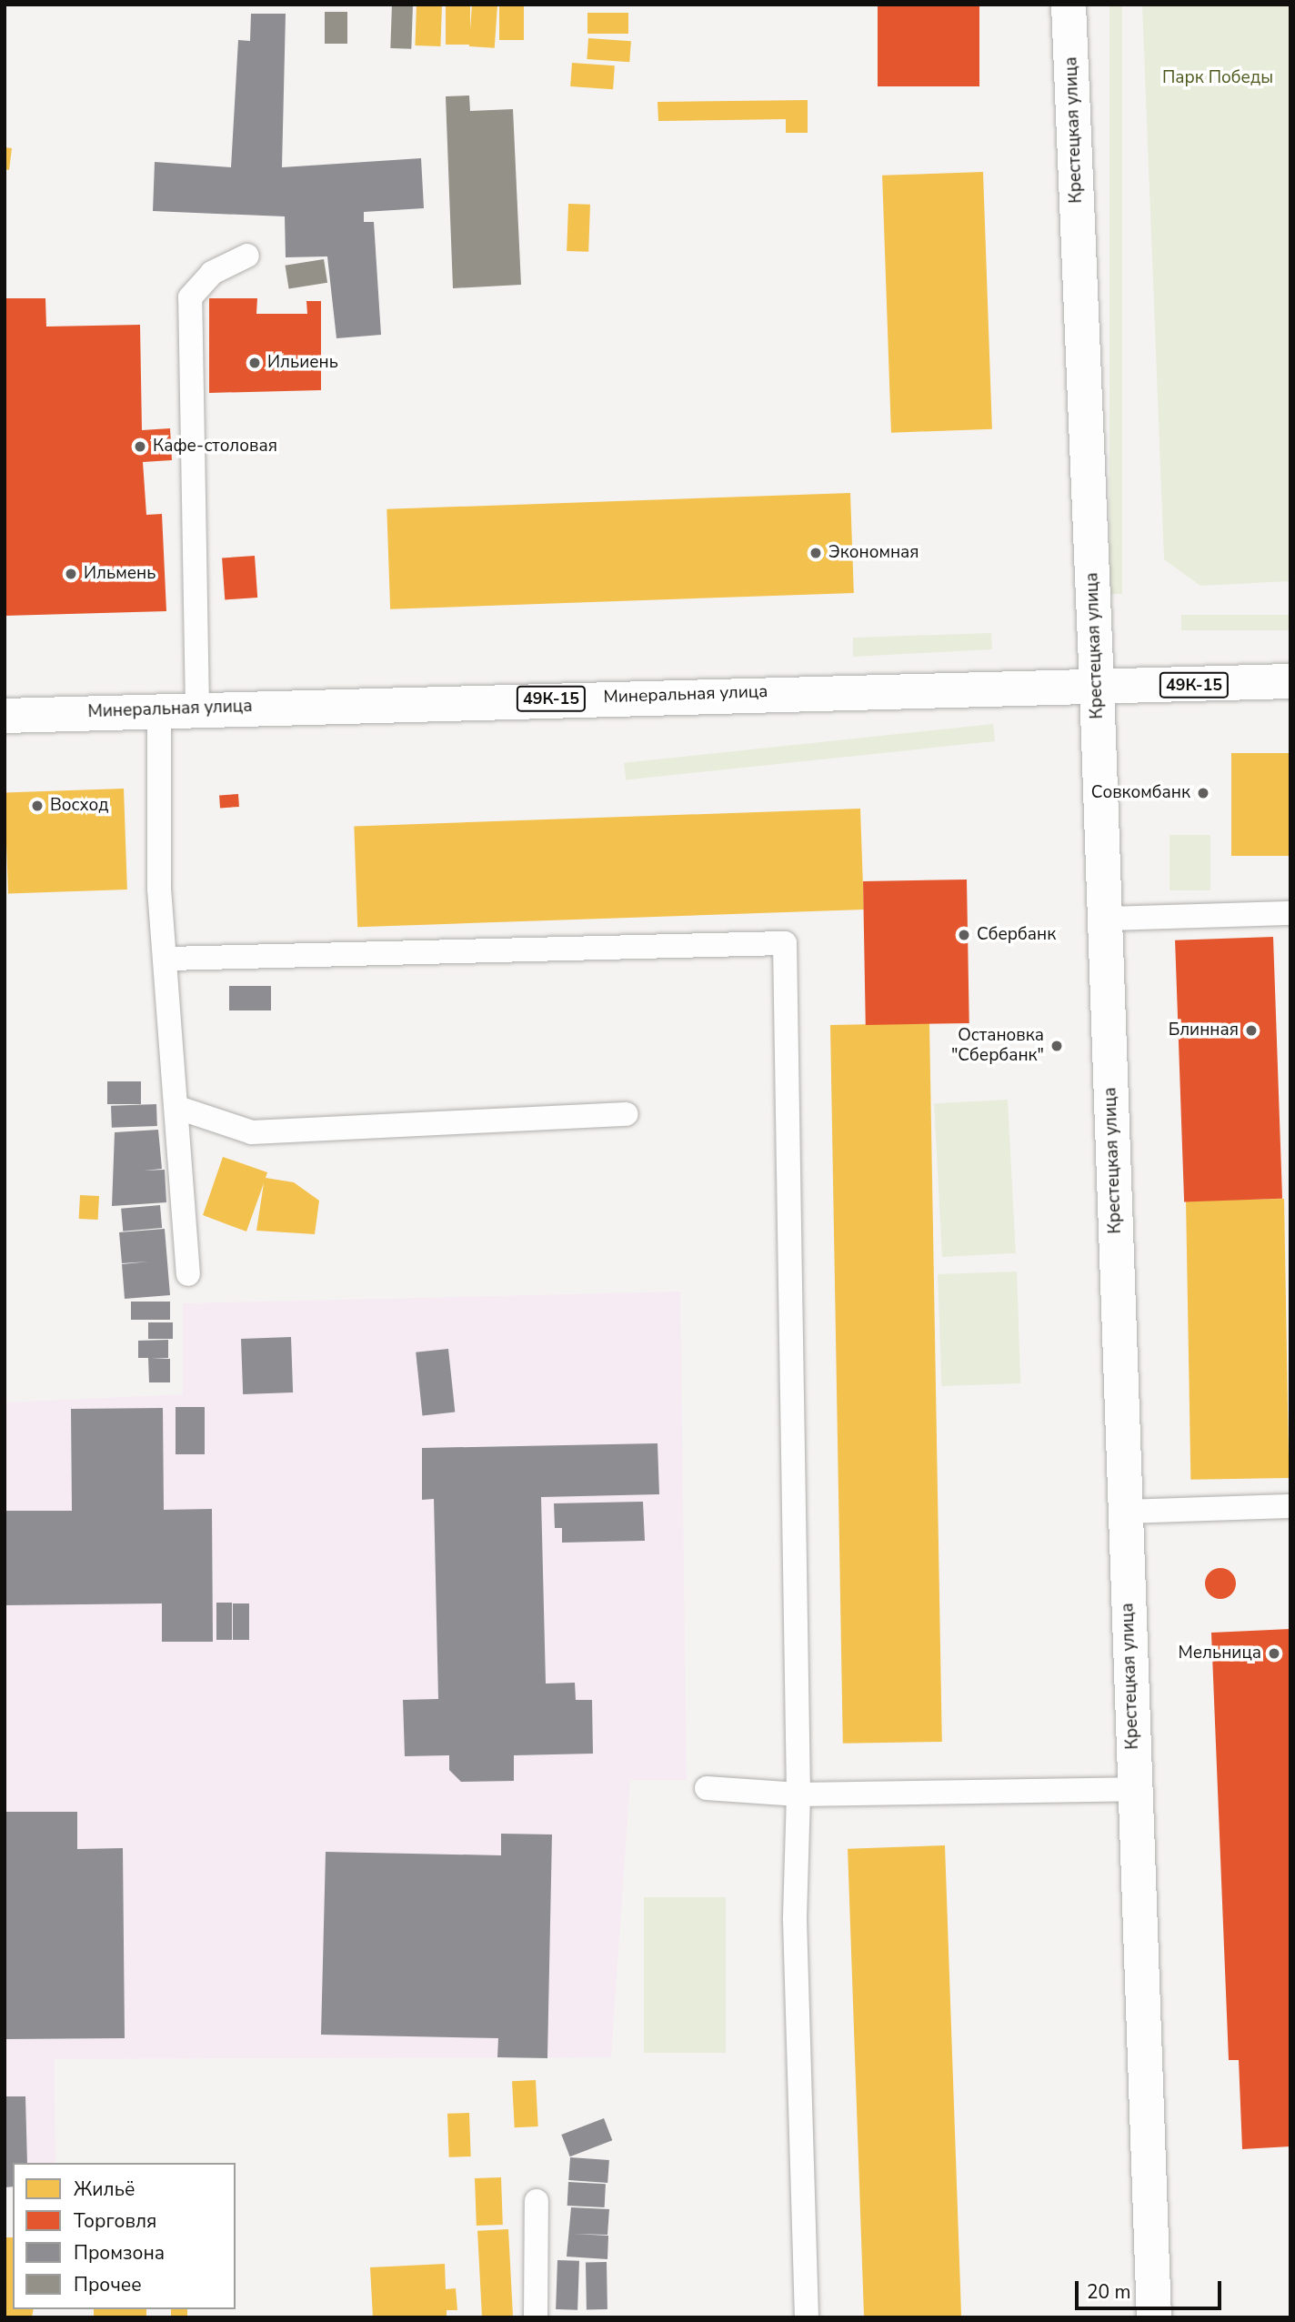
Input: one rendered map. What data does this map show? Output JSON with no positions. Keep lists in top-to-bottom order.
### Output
{
  "streets": {
    "main road": ["Крестецкая улица", "49К-15", "Минеральная улица"]
  },
  "crossings": [
    ["Крестецкая улица", "Минеральная улица"]
  ],
  "parks": ["Парк Победы"],
  "places": [
    "Ильиень",
    "Кафе-столовая",
    "Экономная",
    "Ильмень",
    "Совкомбанк",
    "Восход",
    "Сбербанк",
    "Блинная",
    "Остановка \"Сбербанк\"",
    "Мельница"
  ],
  "legend": [
    "Жильё",
    "Торговля",
    "Промзона",
    "Прочее"
  ],
  "scale_bar": "20 m"
}
